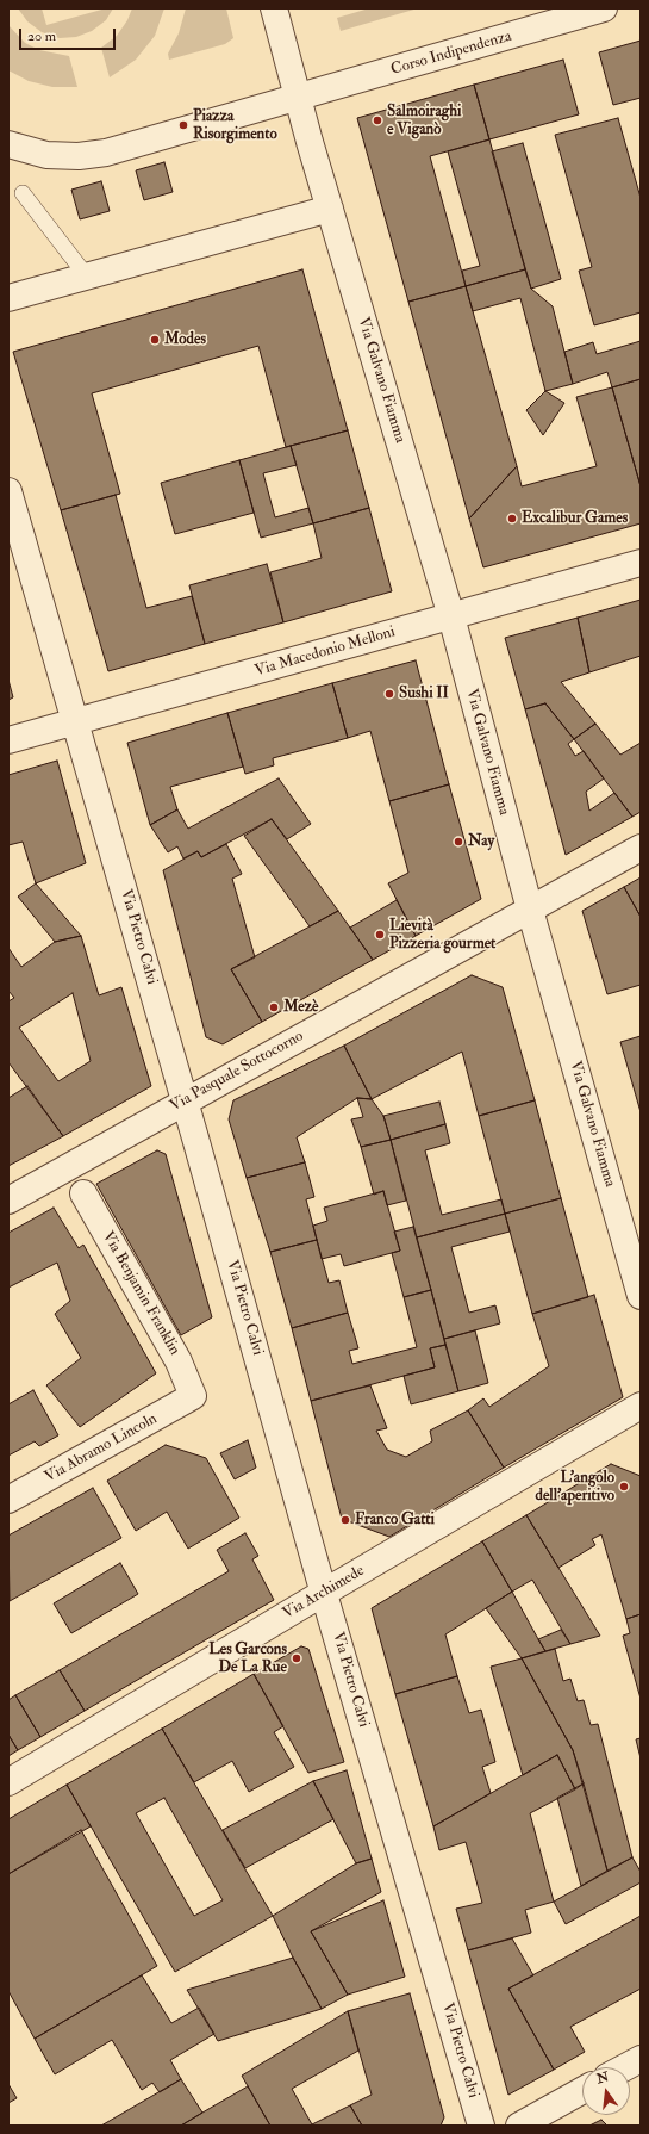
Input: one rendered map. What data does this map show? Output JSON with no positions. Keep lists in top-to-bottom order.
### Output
{
  "streets": {
    "street": [
      "Corso Indipendenza",
      "Via Galvano Fiamma",
      "Via Macedonio Melloni",
      "Via Pietro Calvi",
      "Via Pasquale Sottocorno",
      "Via Benjamin Franklin",
      "Via Abramo Lincoln",
      "Via Archimede"
    ]
  },
  "crossings": [
    ["Via Galvano Fiamma", "Via Macedonio Melloni"],
    ["Via Galvano Fiamma", "Via Pasquale Sottocorno"],
    ["Via Macedonio Melloni", "Via Pietro Calvi"],
    ["Via Pietro Calvi", "Via Pasquale Sottocorno"],
    ["Via Pietro Calvi", "Via Archimede"],
    ["Via Benjamin Franklin", "Via Abramo Lincoln"]
  ],
  "places": [
    "Salmoiraghi e Viganò",
    "Piazza Risorgimento",
    "Modes",
    "Excalibur Games",
    "Sushi II",
    "Nay",
    "Lievità Pizzeria gourmet",
    "Mezè",
    "L'angolo dell'aperitivo",
    "Franco Gatti",
    "Les Garcons De La Rue"
  ],
  "scale_bar": "20 m",
  "north": "top"
}
